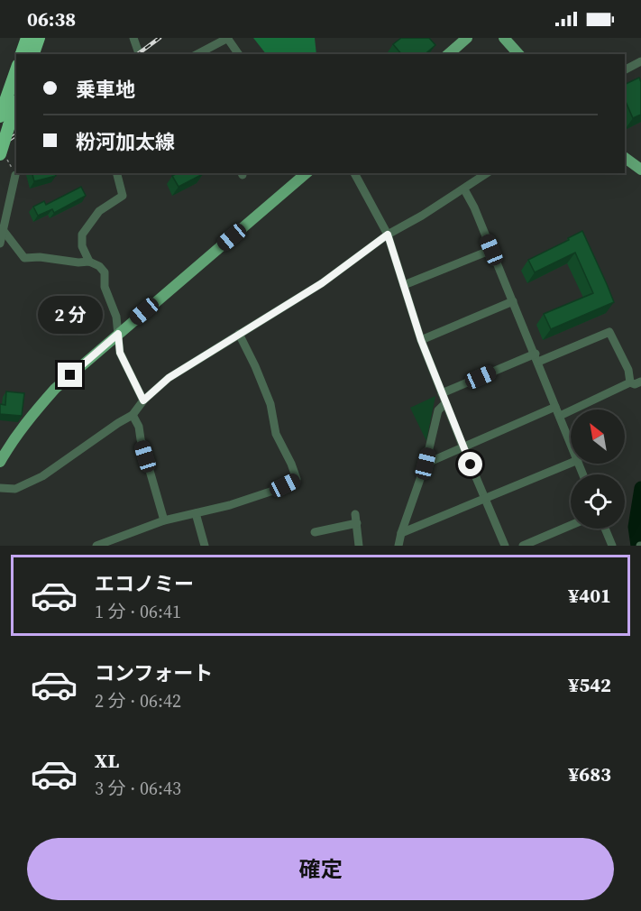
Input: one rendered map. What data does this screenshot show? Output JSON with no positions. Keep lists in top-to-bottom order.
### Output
{
  "north": "top left",
  "page": {
    "status": "06:38",
    "banner": ["乗車地", "粉河加太線"],
    "bubble": "2 分",
    "list": [
      {
        "name": "エコノミー",
        "note": "1 分 · 06:41",
        "value": "¥401"
      },
      {
        "name": "コンフォート",
        "note": "2 分 · 06:42",
        "value": "¥542"
      },
      {
        "name": "XL",
        "note": "3 分 · 06:43",
        "value": "¥683"
      }
    ],
    "buttons": "確定"
  }
}
